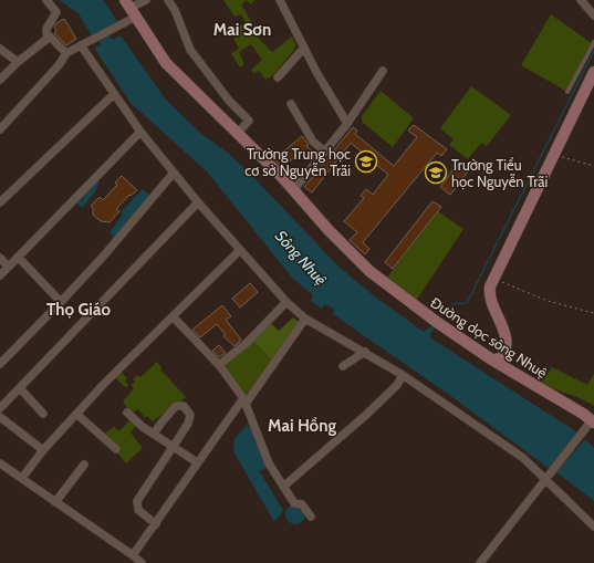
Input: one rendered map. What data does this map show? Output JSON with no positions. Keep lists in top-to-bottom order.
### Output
{
  "streets": {
    "street": ["Đường dọc sông Nhuệ"]
  },
  "districts": ["Mai Sơn", "Thọ Giáo", "Mai Hồng"],
  "water": ["Sông Nhuệ"],
  "places": {
    "school or university": ["Trường Trung học cơ sở Nguyễn Trãi", "Trường Tiểu học Nguyễn Trãi"]
  }
}
